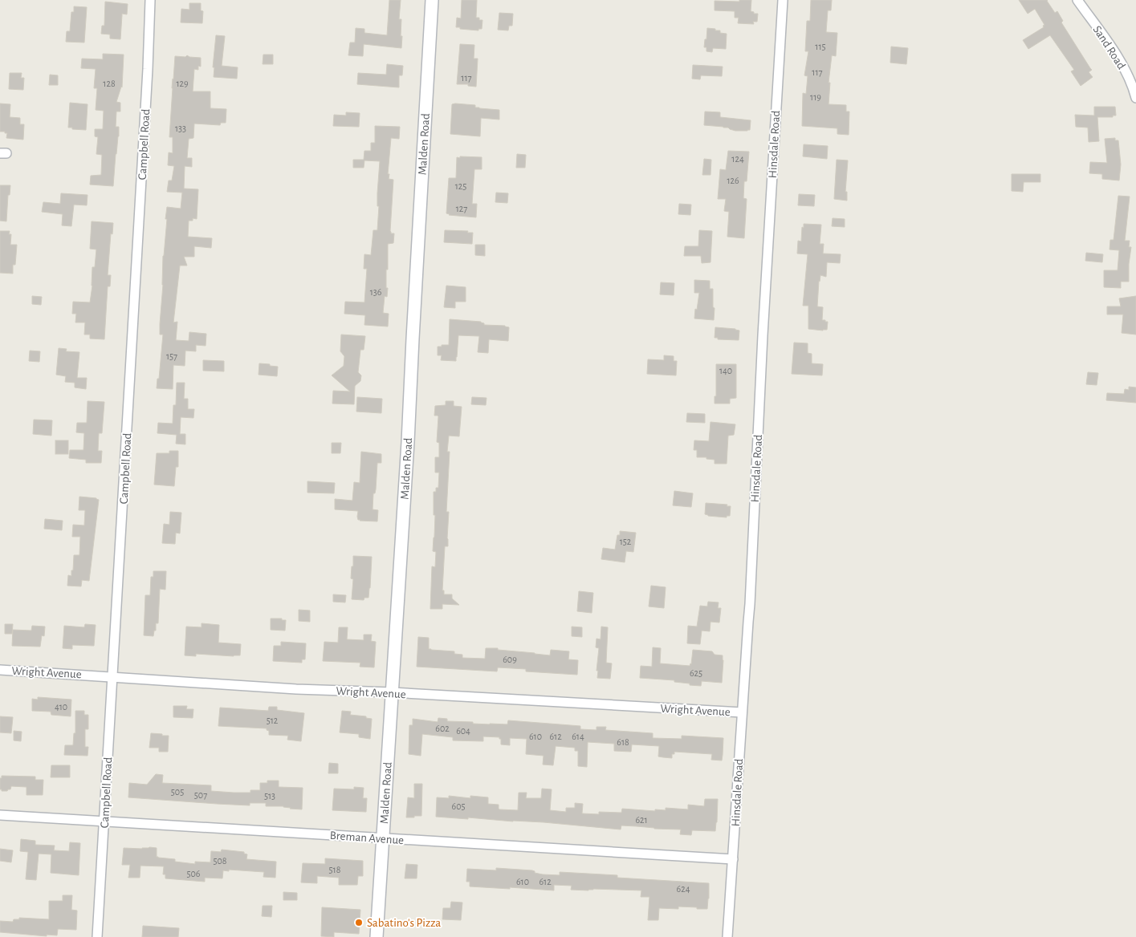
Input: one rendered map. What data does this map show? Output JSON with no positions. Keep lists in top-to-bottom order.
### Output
{
  "streets": {
    "street": [
      "Sand Road",
      "Campbell Road",
      "Malden Road",
      "Hinsdale Road",
      "Wright Avenue",
      "Breman Avenue"
    ]
  },
  "crossings": [
    ["Campbell Road", "Wright Avenue"],
    ["Campbell Road", "Breman Avenue"],
    ["Malden Road", "Wright Avenue"],
    ["Malden Road", "Breman Avenue"],
    ["Hinsdale Road", "Wright Avenue"],
    ["Hinsdale Road", "Breman Avenue"]
  ],
  "places": ["Sabatino's Pizza"],
  "house_numbers": [
    "115",
    "117",
    "117",
    "128",
    "129",
    "119",
    "133",
    "124",
    "126",
    "125",
    "127",
    "136",
    "157",
    "140",
    "152",
    "609",
    "625",
    "410",
    "512",
    "602",
    "604",
    "610",
    "612",
    "614",
    "618",
    "505",
    "507",
    "513",
    "605",
    "621",
    "508",
    "518",
    "506",
    "610",
    "612",
    "624"
  ]
}
